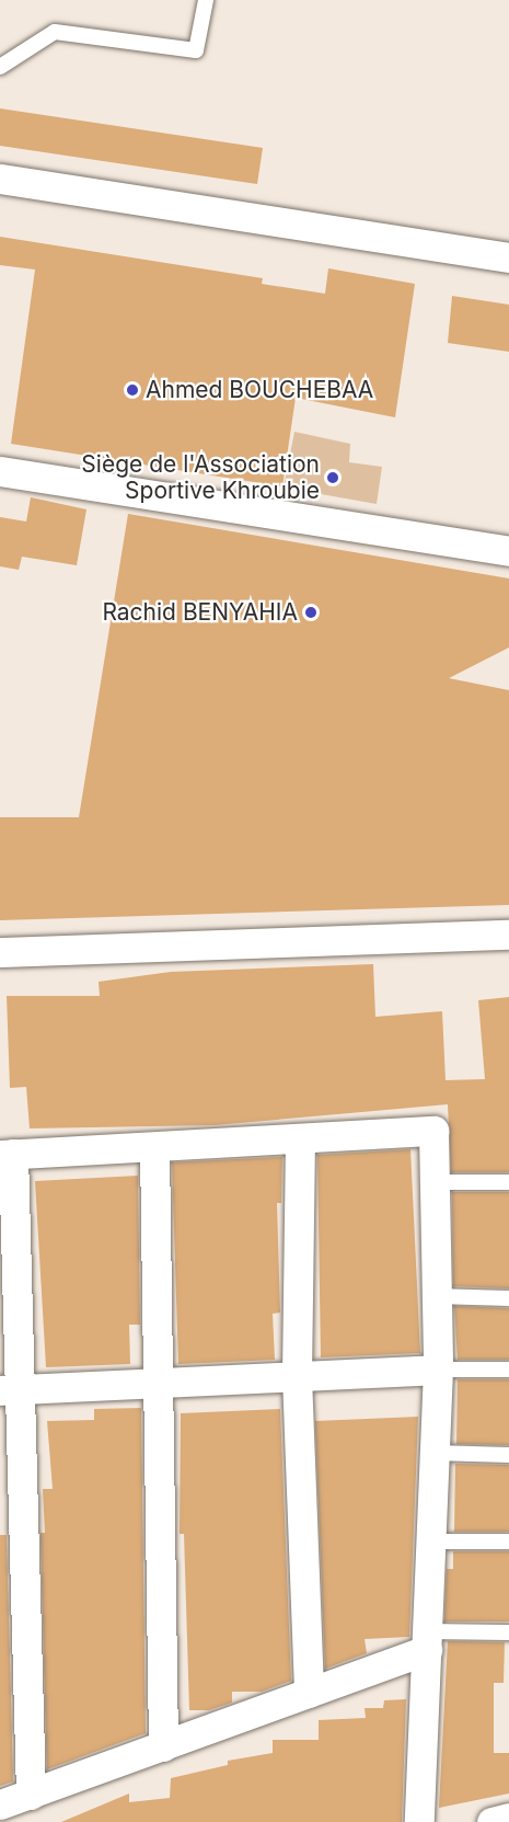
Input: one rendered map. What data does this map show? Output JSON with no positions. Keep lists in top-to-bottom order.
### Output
{
  "places": ["Ahmed BOUCHEBAA", "Siège de l'Association Sportive Khroubie", "Rachid BENYAHIA"]
}
